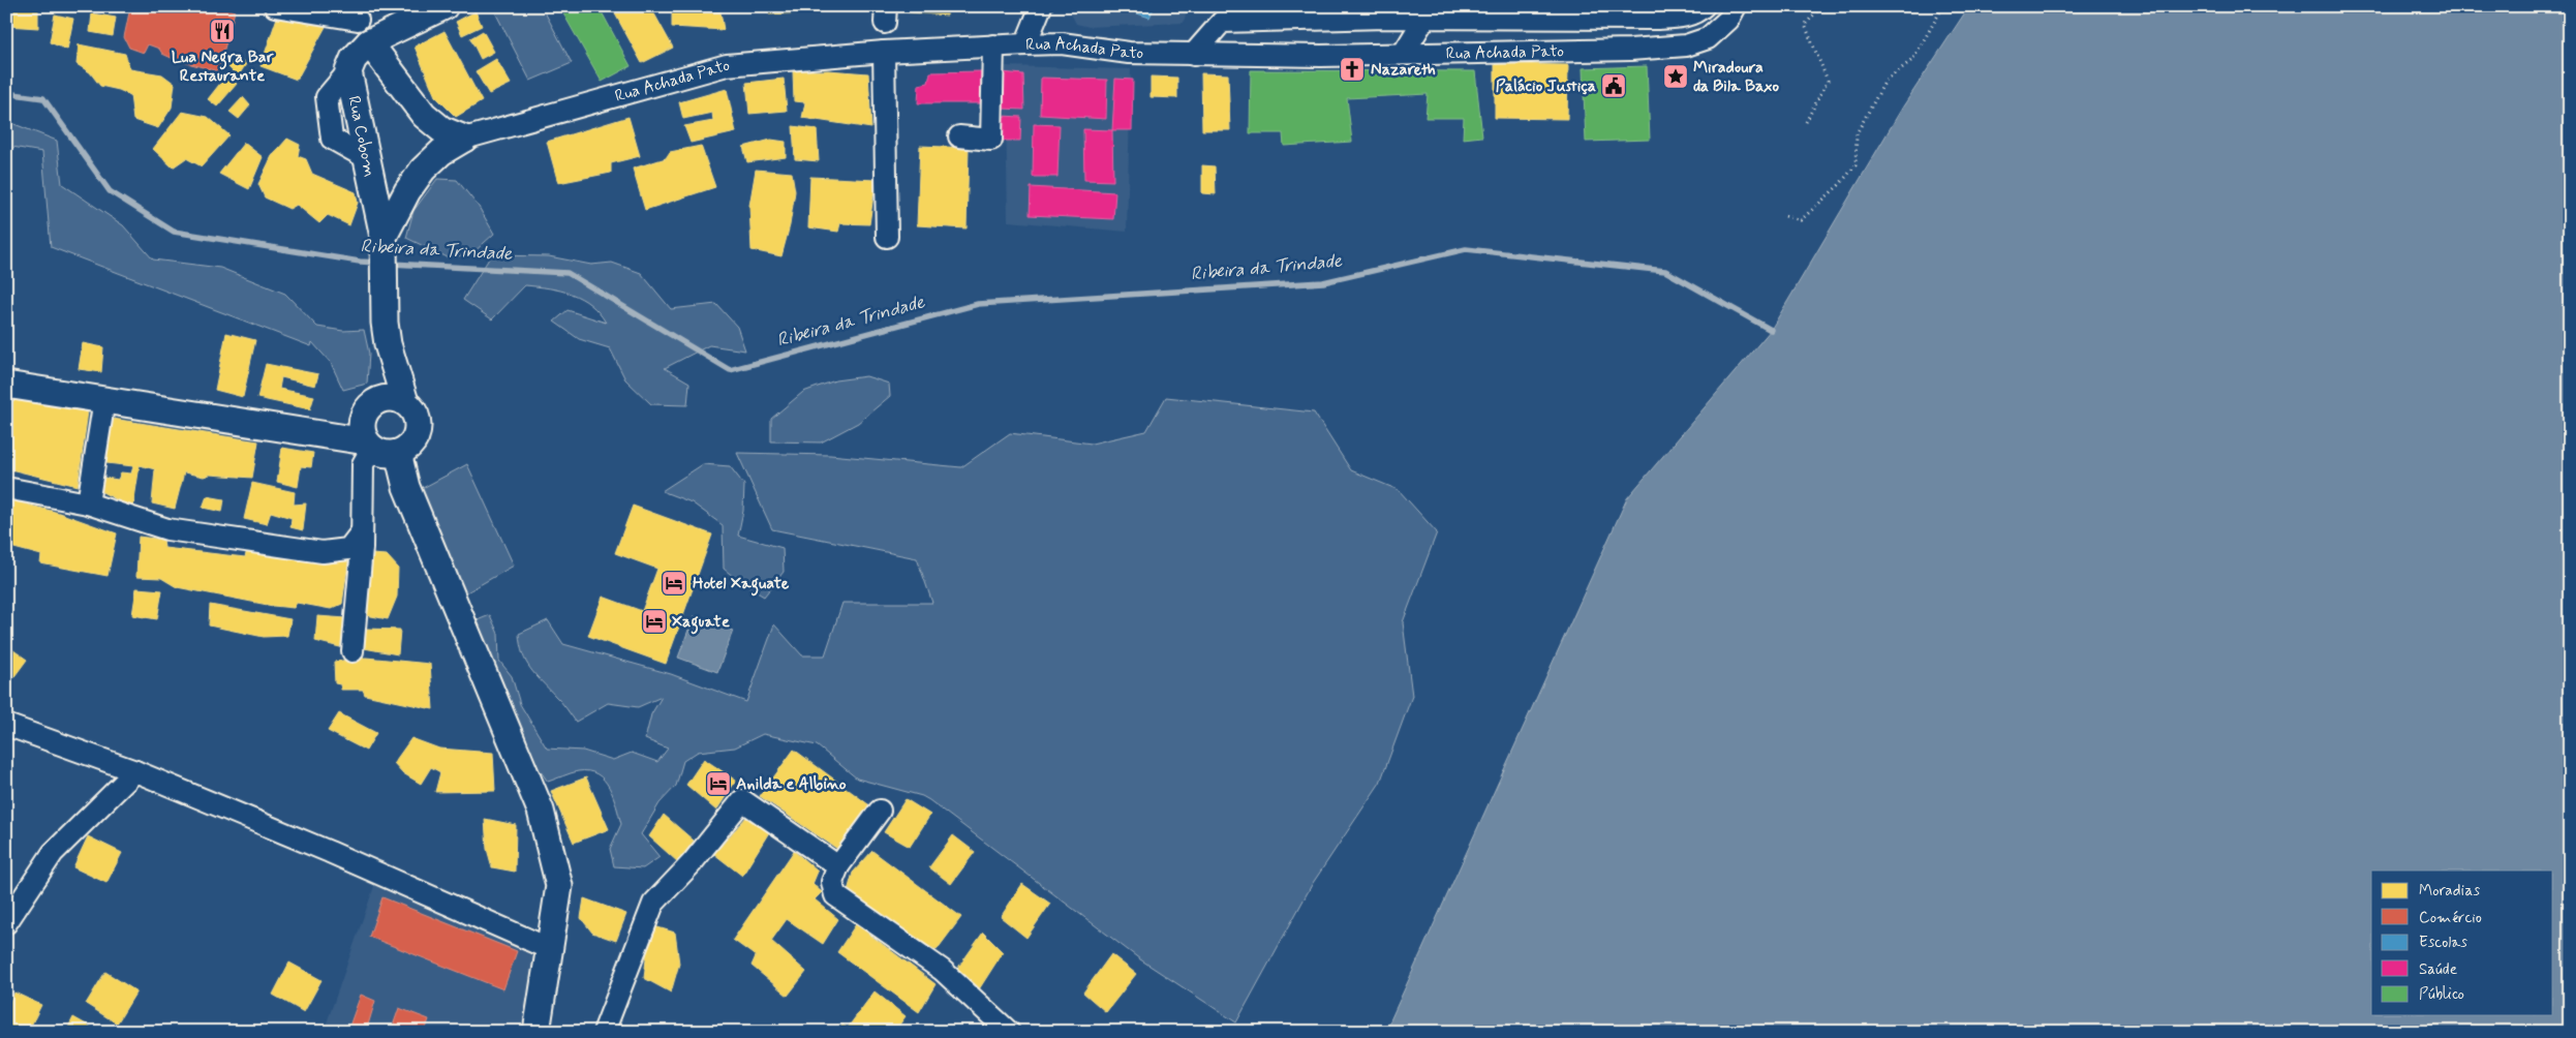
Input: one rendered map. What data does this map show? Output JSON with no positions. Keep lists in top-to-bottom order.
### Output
{
  "streets": {
    "main road": ["Rua Cobom"],
    "street": ["Rua Achada Pato"]
  },
  "water": ["Ribeira da Trindade"],
  "places": {
    "restaurant": ["Lua Negra Bar Restaurante"],
    "church": ["Nazareth"],
    "place": ["Miradoura da Bila Baxo"],
    "public building": ["Palácio Justiça"],
    "hotel": ["Hotel Xaguate", "Xaguate", "Anilda e Albino"]
  },
  "legend": [
    "Moradias",
    "Comércio",
    "Escolas",
    "Saúde",
    "Público"
  ]
}
